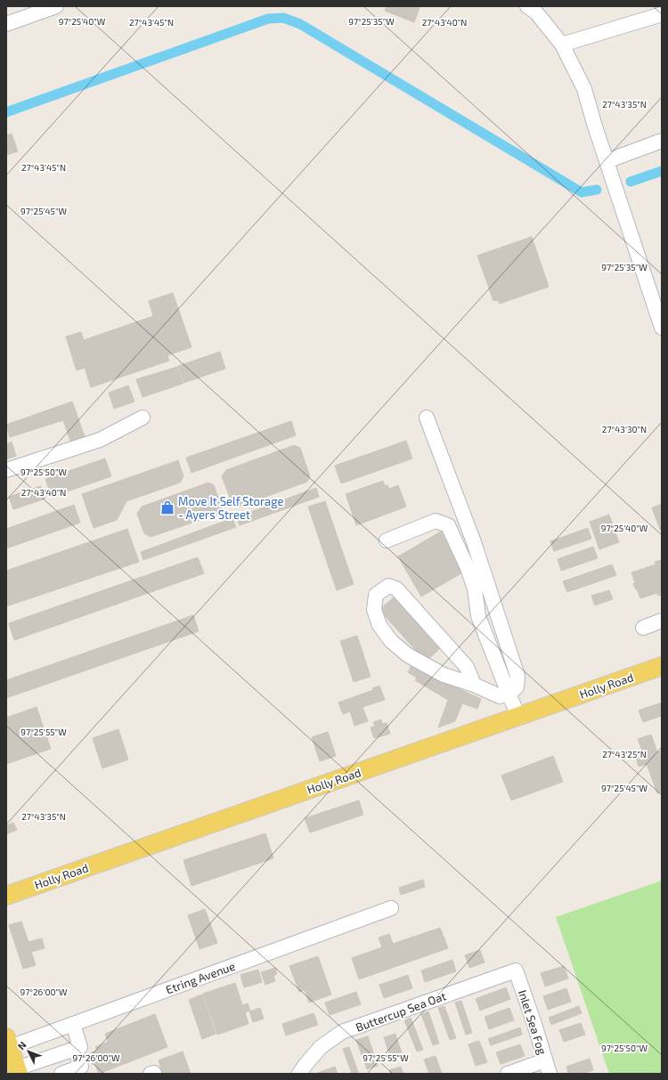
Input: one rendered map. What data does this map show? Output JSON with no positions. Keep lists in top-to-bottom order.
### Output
{
  "streets": {
    "main road": ["Holly Road"],
    "street": ["Etring Avenue", "Buttercup Sea Oat", "Inlet Sea Fog"]
  },
  "crossings": [
    ["Buttercup Sea Oat", "Inlet Sea Fog"]
  ],
  "places": {
    "shop": ["Move It Self Storage - Ayers Street"]
  },
  "north": "top left",
  "coordinates": [
    "97°25'40\"W",
    "97°25'35\"W",
    "27°43'40\"N",
    "27°43'45\"N",
    "27°43'35\"N",
    "97°25'45\"W",
    "27°43'30\"N",
    "97°25'50\"W",
    "97°25'55\"W",
    "27°43'25\"N",
    "97°26'00\"W"
  ]
}
